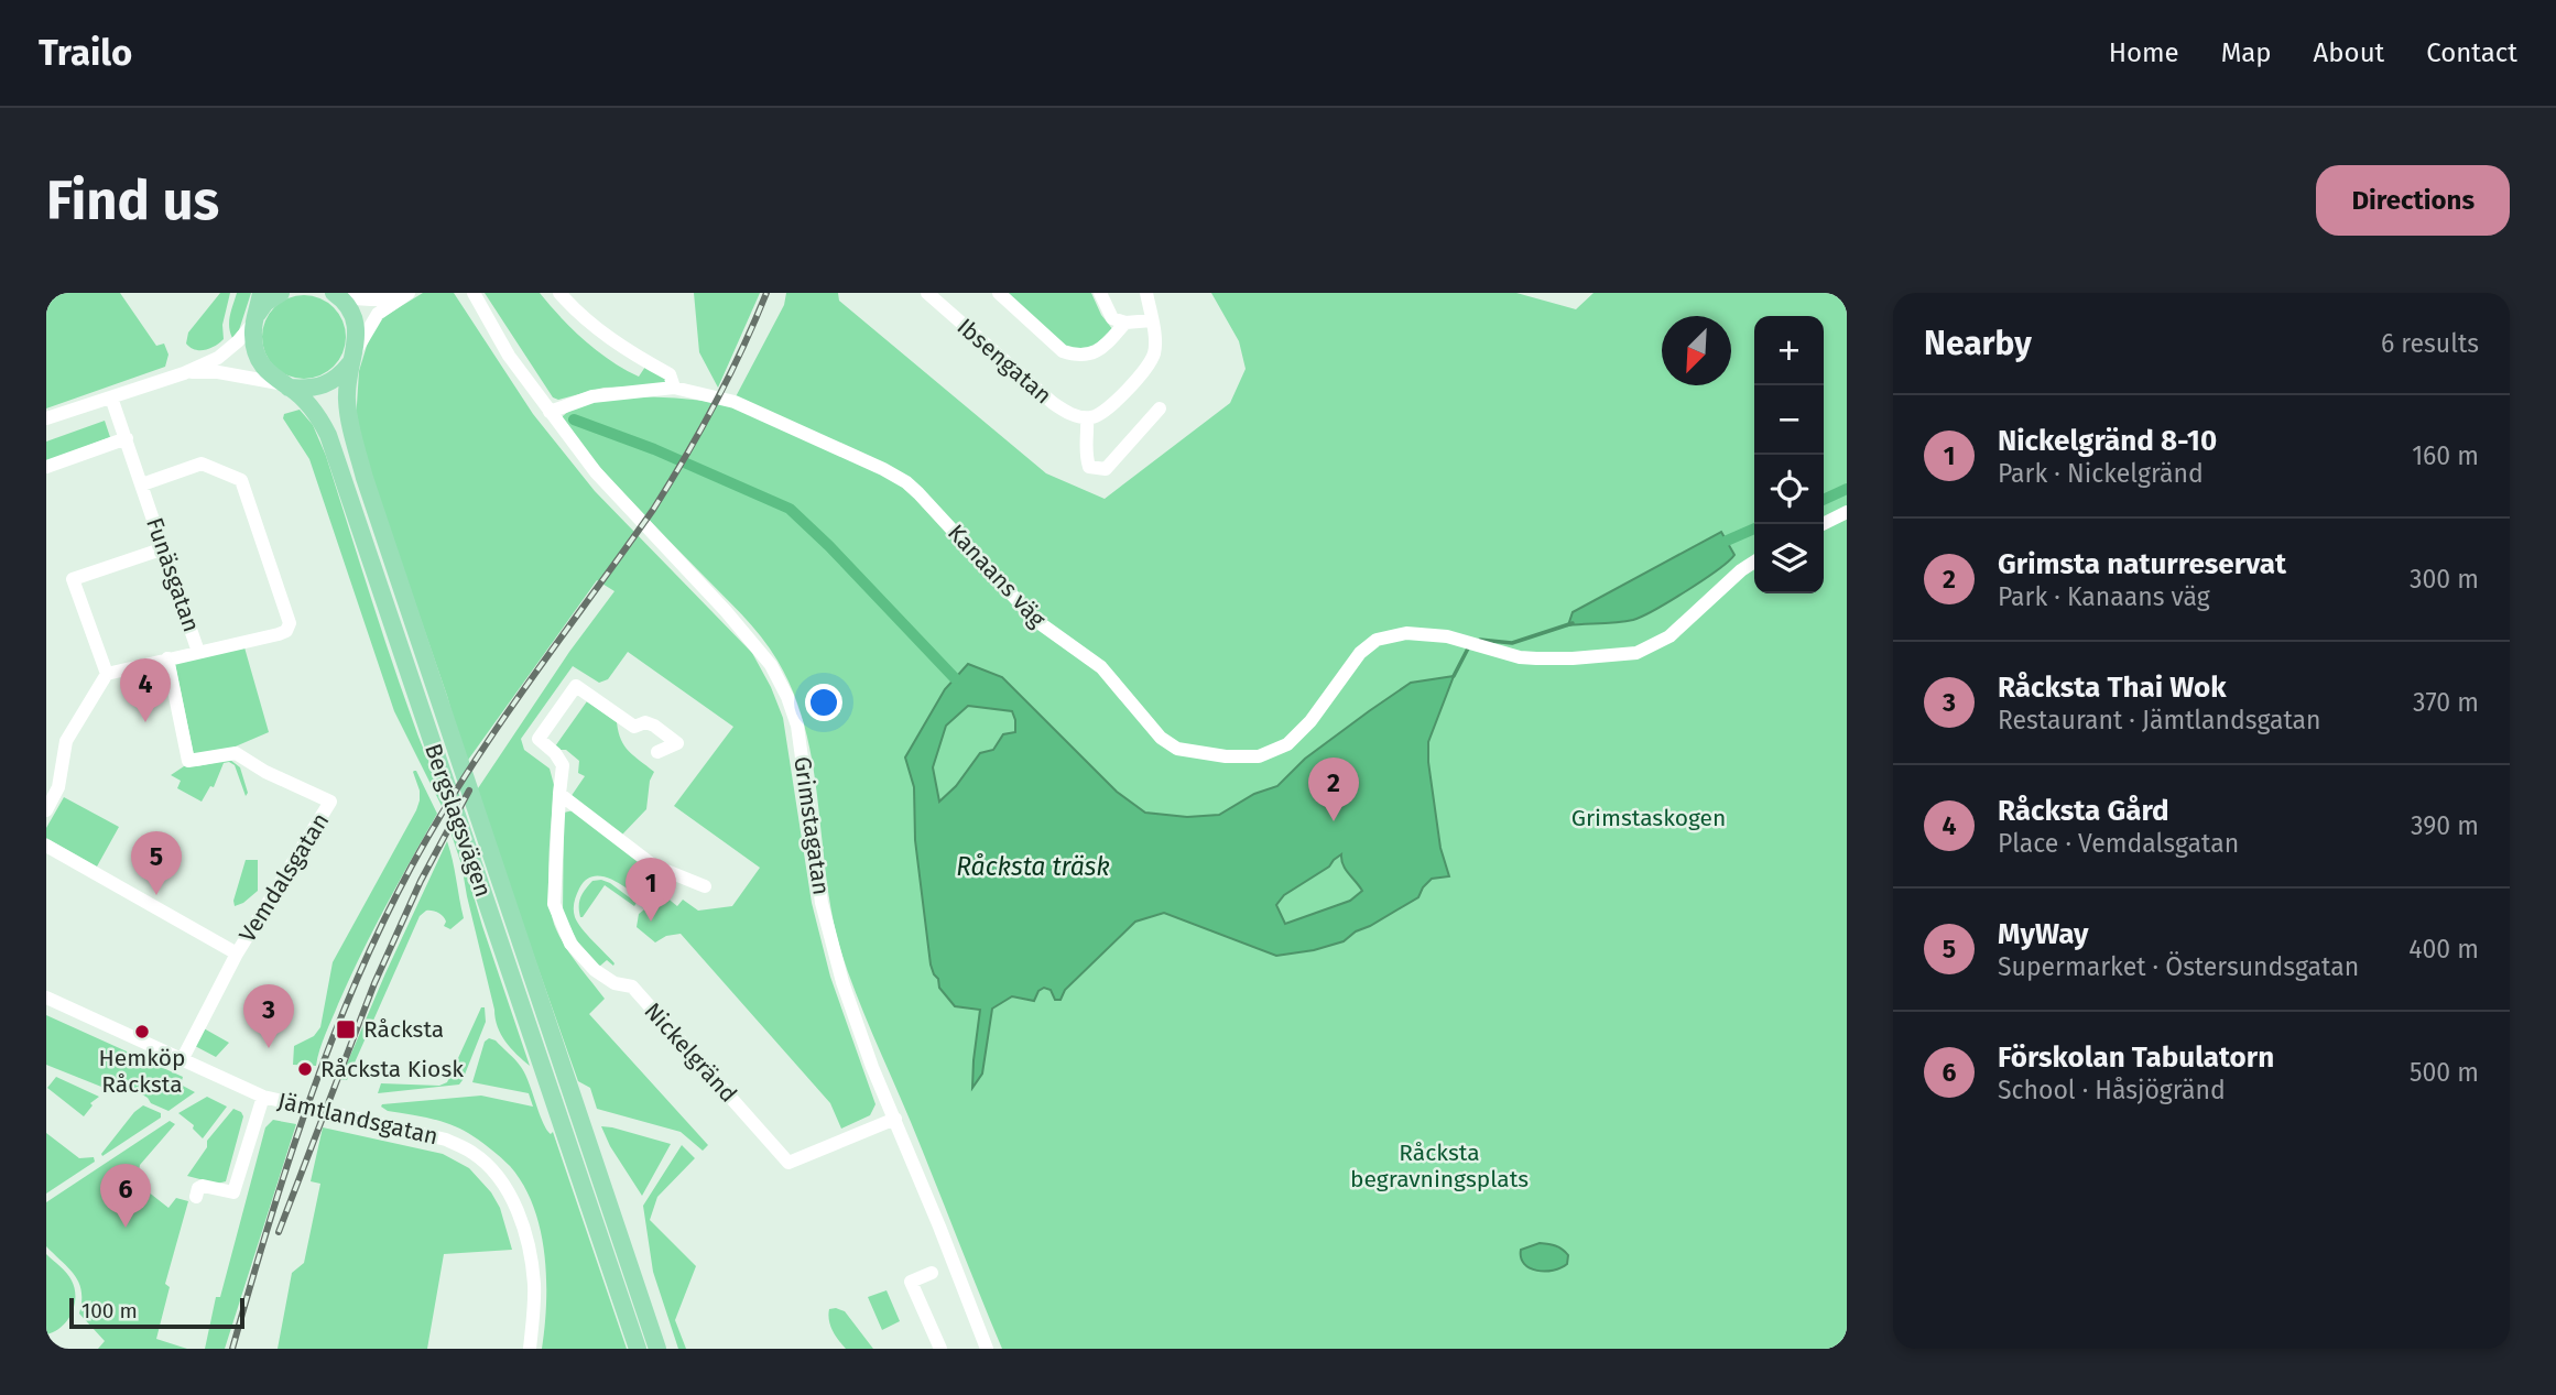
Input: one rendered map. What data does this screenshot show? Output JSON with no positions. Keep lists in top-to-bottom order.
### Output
{
  "streets": {
    "main road": ["Bergslagsvägen"],
    "street": [
      "Ibsengatan",
      "Funäsgatan",
      "Kanaans väg",
      "Grimstagatan",
      "Vemdalsgatan",
      "Nickelgränd",
      "Jämtlandsgatan"
    ]
  },
  "crossings": [
    ["Funäsgatan", "Vemdalsgatan"],
    ["Kanaans väg", "Grimstagatan"],
    ["Grimstagatan", "Nickelgränd"],
    ["Vemdalsgatan", "Jämtlandsgatan"]
  ],
  "water": ["Råcksta träsk"],
  "parks": ["Grimstaskogen", "Råcksta begravningsplats"],
  "places": {
    "transit": ["Råcksta"],
    "other": ["Hemköp Råcksta", "Råcksta Kiosk"]
  },
  "scale_bar": "100 m",
  "north": "bottom left",
  "page": {
    "header": "Trailo",
    "nav": [
      "Home",
      "Map",
      "About",
      "Contact"
    ],
    "buttons": "Directions",
    "title": "Find us",
    "heading": ["Nearby", "6 results"],
    "map_buttons": ["+", "−"],
    "list": [
      {
        "mark": "1",
        "name": "Nickelgränd 8-10",
        "note": "Park · Nickelgränd",
        "value": "160 m"
      },
      {
        "mark": "2",
        "name": "Grimsta naturreservat",
        "note": "Park · Kanaans väg",
        "value": "300 m"
      },
      {
        "mark": "3",
        "name": "Råcksta Thai Wok",
        "note": "Restaurant · Jämtlandsgatan",
        "value": "370 m"
      },
      {
        "mark": "4",
        "name": "Råcksta Gård",
        "note": "Place · Vemdalsgatan",
        "value": "390 m"
      },
      {
        "mark": "5",
        "name": "MyWay",
        "note": "Supermarket · Östersundsgatan",
        "value": "400 m"
      },
      {
        "mark": "6",
        "name": "Förskolan Tabulatorn",
        "note": "School · Håsjögränd",
        "value": "500 m"
      }
    ],
    "pins": [
      "4",
      "2",
      "5",
      "1",
      "3",
      "6"
    ],
    "scale": "100 m"
  }
}
